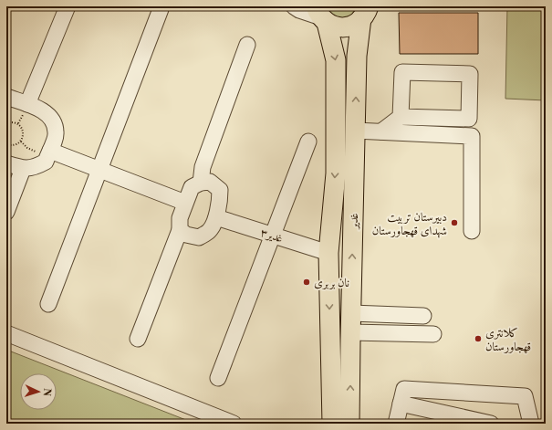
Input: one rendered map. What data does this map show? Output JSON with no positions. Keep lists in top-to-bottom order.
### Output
{
  "streets": {
    "main road": ["غدیر"],
    "street": ["غدیر۳"]
  },
  "crossings": [
    ["غدیر", "غدیر۳"]
  ],
  "places": ["دبیرستان تربیت شهدای قهجاورستان", "نان بربری", "کلانتری قهجاورستان"],
  "north": "right"
}
